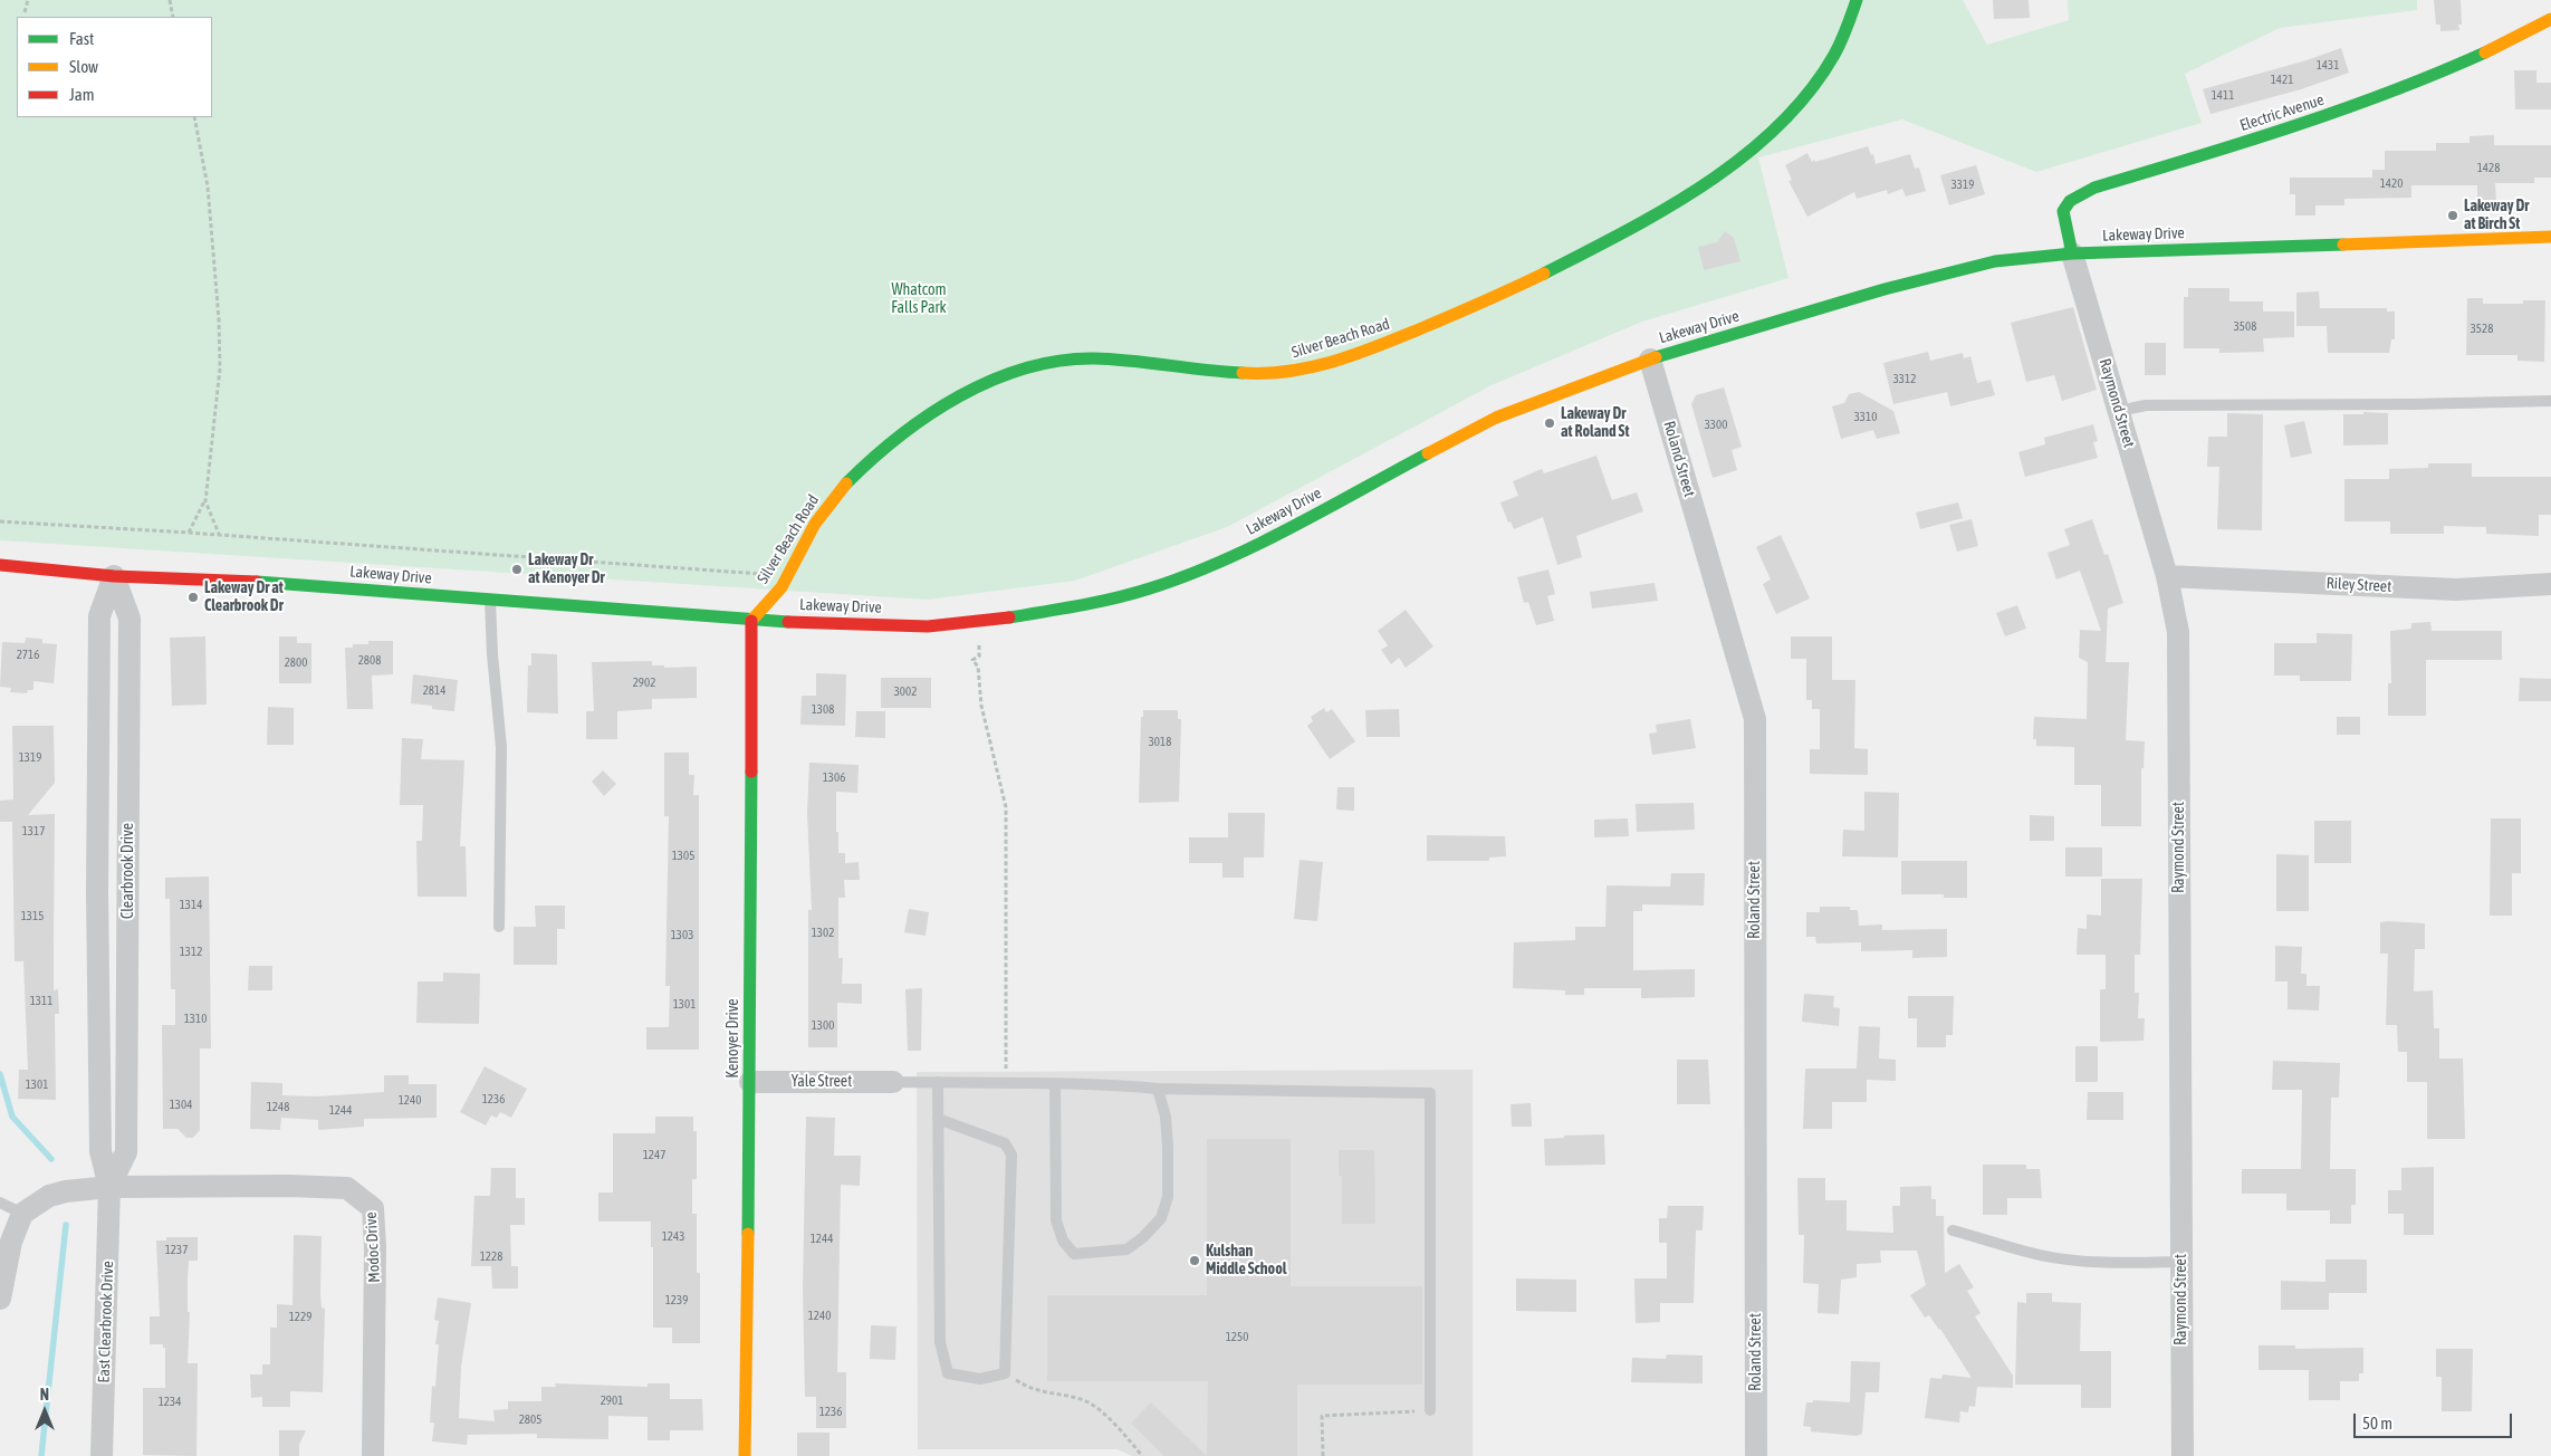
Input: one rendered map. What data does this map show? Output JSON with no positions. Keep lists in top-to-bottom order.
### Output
{
  "streets": {
    "main road": [
      "Electric Avenue",
      "Lakeway Drive",
      "Silver Beach Road",
      "Kenoyer Drive"
    ],
    "street": [
      "Raymond Street",
      "Roland Street",
      "Riley Street",
      "Clearbrook Drive",
      "Yale Street",
      "Modoc Drive",
      "East Clearbrook Drive"
    ]
  },
  "crossings": [
    ["Electric Avenue", "Lakeway Drive"],
    ["Electric Avenue", "Raymond Street"],
    ["Lakeway Drive", "Silver Beach Road"],
    ["Lakeway Drive", "Raymond Street"],
    ["Lakeway Drive", "Roland Street"],
    ["Lakeway Drive", "Clearbrook Drive"],
    ["Lakeway Drive", "Kenoyer Drive"],
    ["Silver Beach Road", "Kenoyer Drive"],
    ["Raymond Street", "Riley Street"],
    ["Clearbrook Drive", "Modoc Drive"],
    ["Clearbrook Drive", "East Clearbrook Drive"],
    ["Kenoyer Drive", "Yale Street"],
    ["Modoc Drive", "East Clearbrook Drive"]
  ],
  "parks": ["Whatcom Falls Park"],
  "places": [
    "Lakeway Dr at Birch St",
    "Lakeway Dr at Roland St",
    "Lakeway Dr at Kenoyer Dr",
    "Lakeway Dr at Clearbrook Dr",
    "Kulshan Middle School"
  ],
  "house_numbers": [
    "1431",
    "1421",
    "1411",
    "1428",
    "1420",
    "3319",
    "3508",
    "3528",
    "3312",
    "3310",
    "3300",
    "2716",
    "2808",
    "2800",
    "2902",
    "2814",
    "3002",
    "1308",
    "3018",
    "1319",
    "1306",
    "1317",
    "1305",
    "1314",
    "1315",
    "1302",
    "1303",
    "1312",
    "1311",
    "1301",
    "1310",
    "1300",
    "1301",
    "1236",
    "1240",
    "1304",
    "1248",
    "1244",
    "1247",
    "1243",
    "1244",
    "1237",
    "1228",
    "1239",
    "1240",
    "1229",
    "1250",
    "2901",
    "1234",
    "1236",
    "2805"
  ],
  "legend": ["Fast", "Slow", "Jam"],
  "scale_bar": "50 m",
  "north": "top"
}
